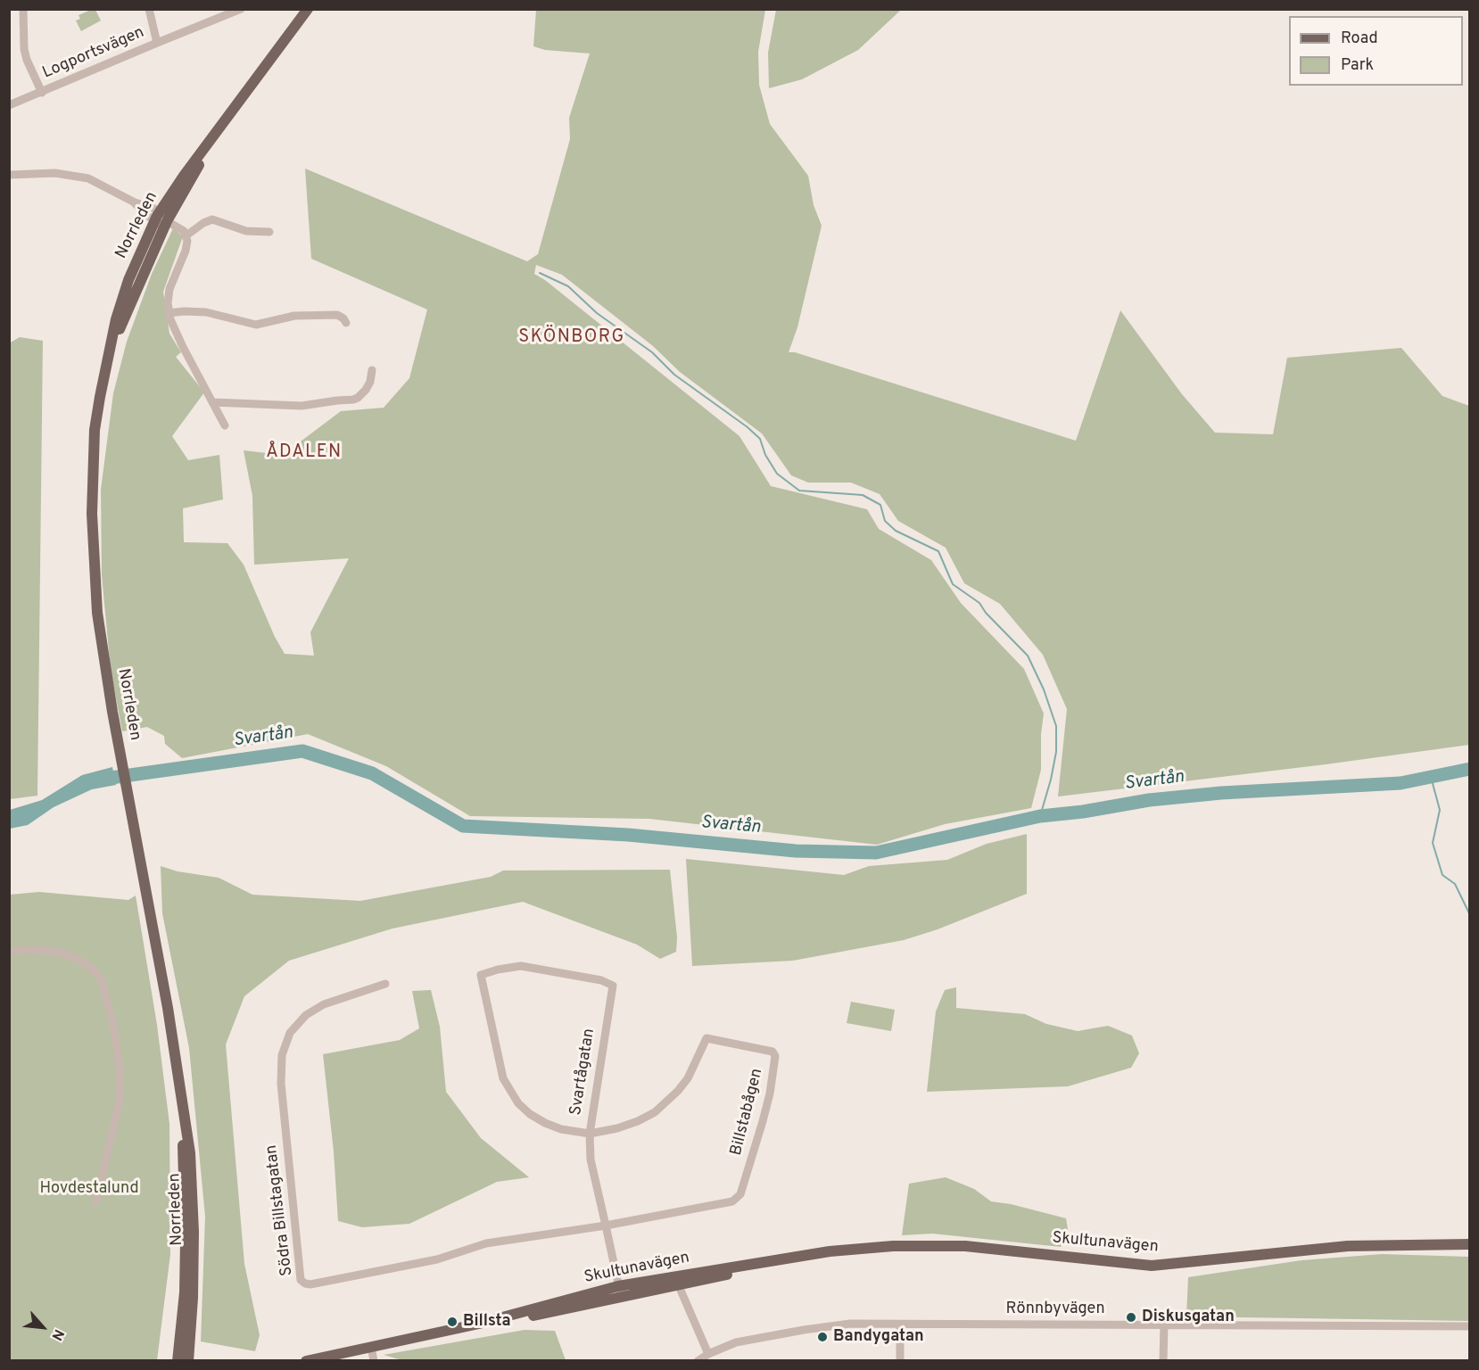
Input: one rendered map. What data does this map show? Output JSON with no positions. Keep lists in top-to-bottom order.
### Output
{
  "streets": {
    "main road": ["Norrleden", "Skultunavägen"],
    "street": [
      "Logportsvägen",
      "Svartågatan",
      "Billstabågen",
      "Södra Billstagatan",
      "Rönnbyvägen"
    ]
  },
  "crossings": [
    ["Svartågatan", "Billstabågen"],
    ["Svartågatan", "Södra Billstagatan"],
    ["Svartågatan", "Skultunavägen"],
    ["Billstabågen", "Södra Billstagatan"]
  ],
  "districts": ["SKÖNBORG", "ÅDALEN"],
  "water": ["Svartån"],
  "parks": ["Hovdestalund"],
  "places": ["Diskusgatan", "Billsta", "Bandygatan"],
  "legend": ["Road", "Park"],
  "north": "bottom right"
}
